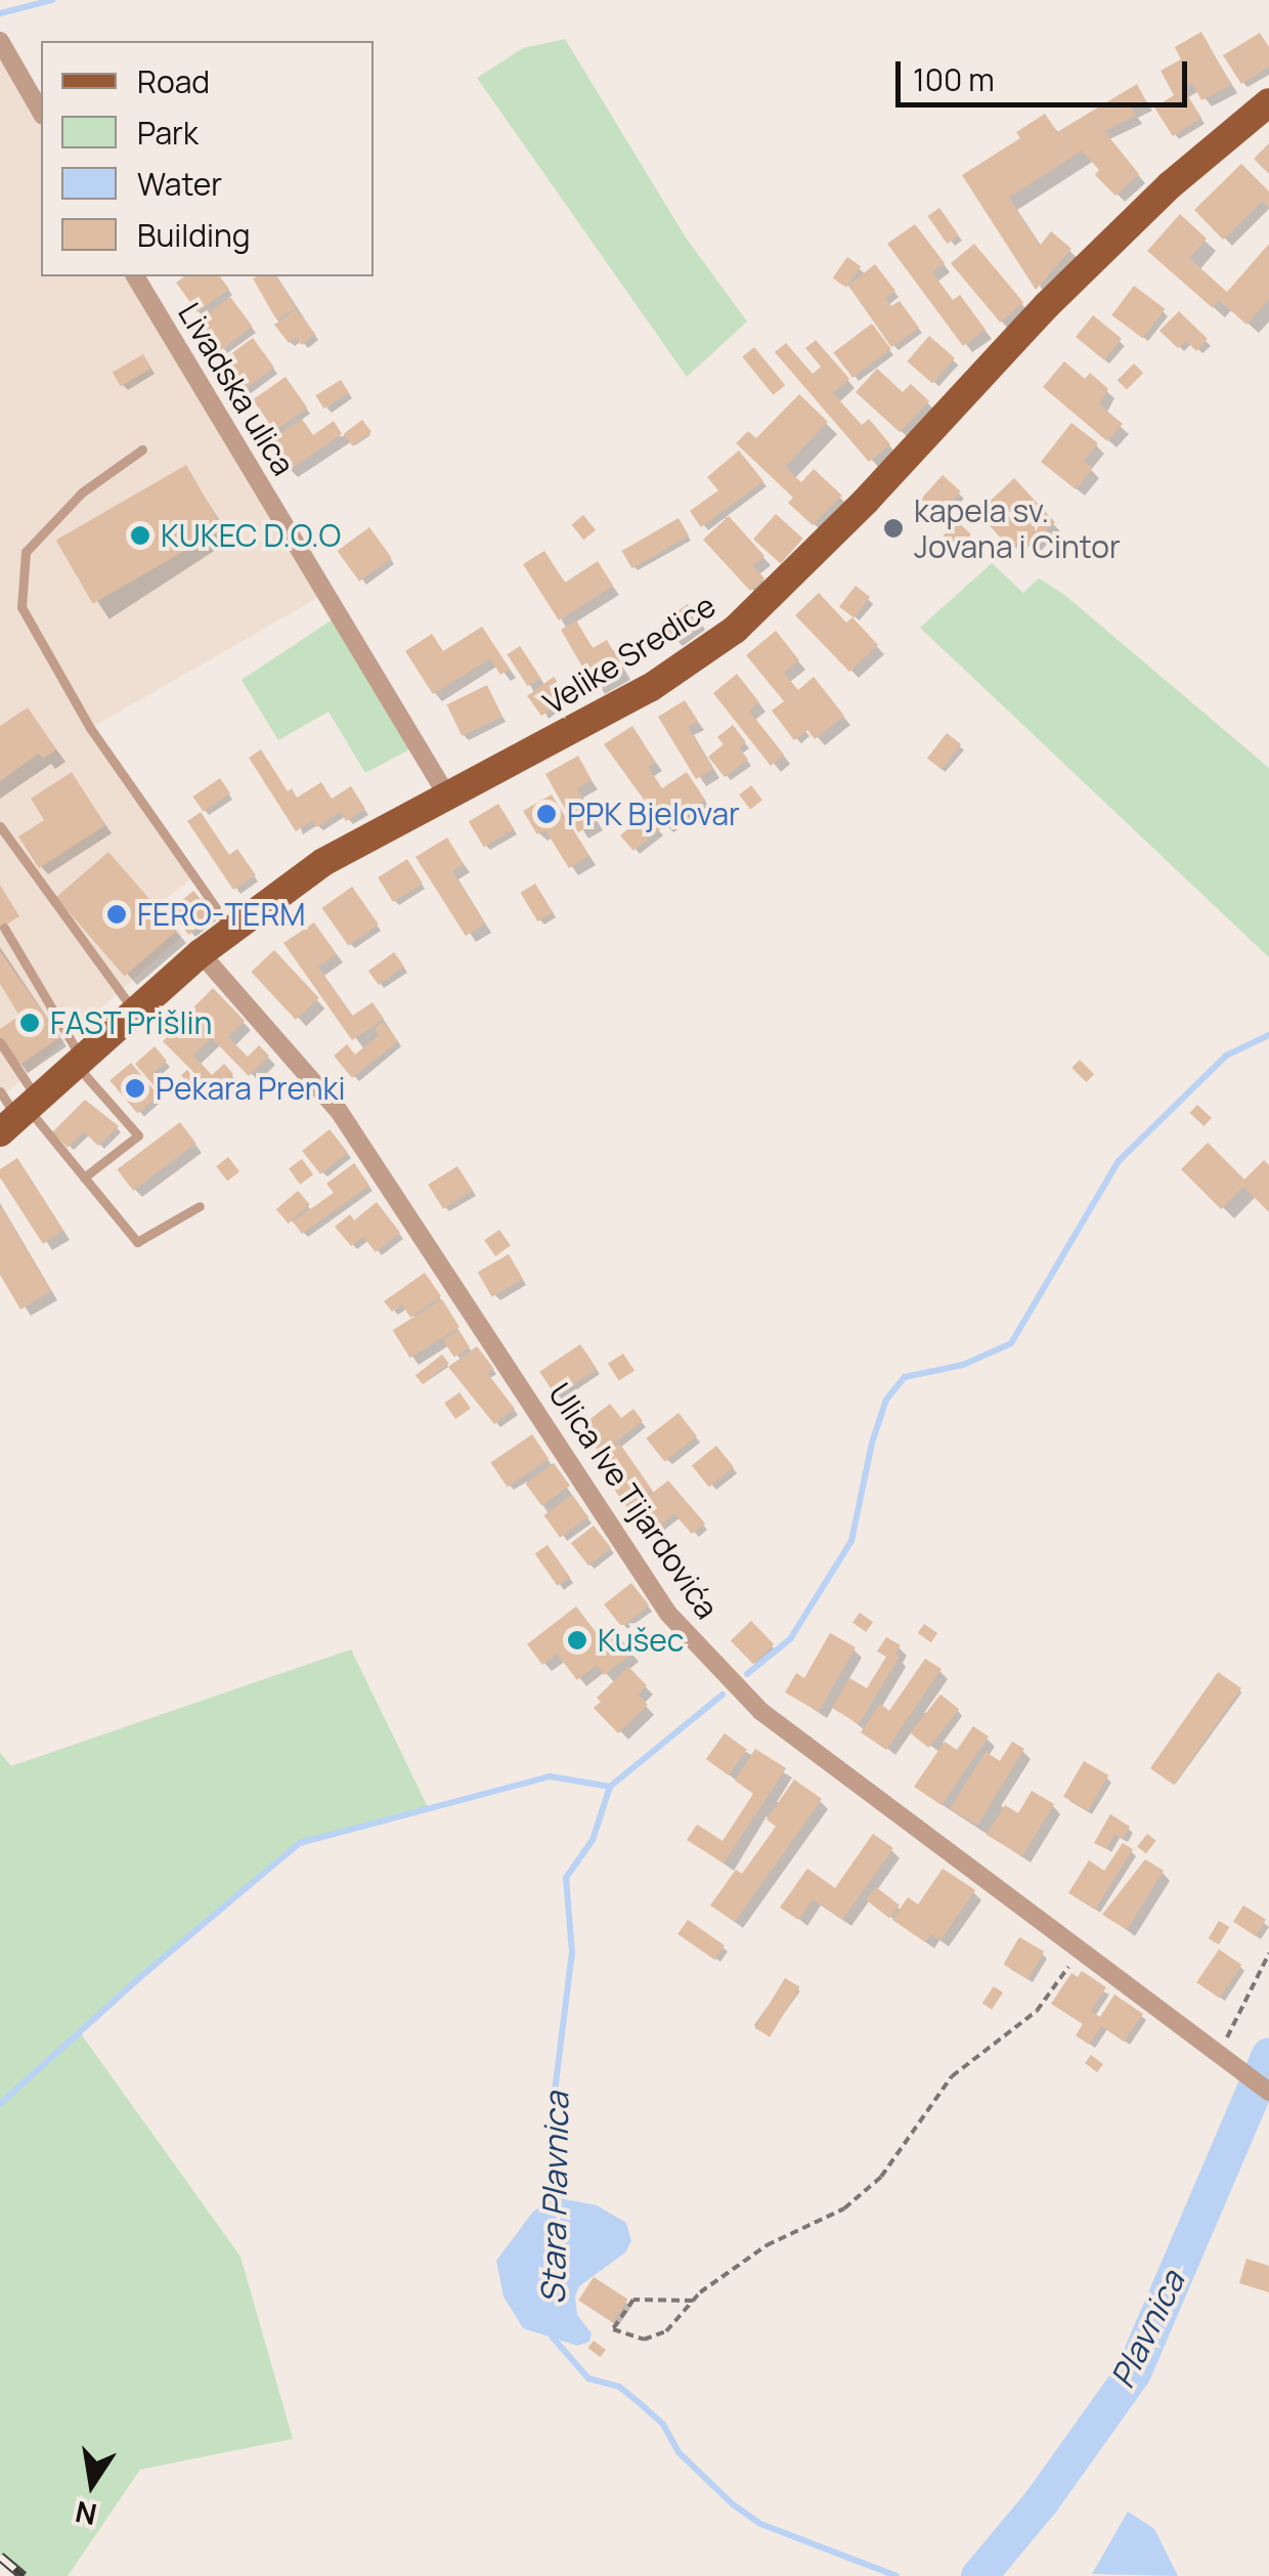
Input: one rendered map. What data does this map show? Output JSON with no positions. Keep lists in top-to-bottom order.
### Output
{
  "streets": {
    "main road": ["Velike Sredice"],
    "street": ["Livadska ulica", "Ulica Ive Tijardovića"]
  },
  "crossings": [
    ["Livadska ulica", "Velike Sredice"],
    ["Velike Sredice", "Ulica Ive Tijardovića"]
  ],
  "water": ["Stara Plavnica", "Plavnica"],
  "places": [
    "kapela sv. Jovana i Cintor",
    "KUKEC D.O.O",
    "PPK Bjelovar",
    "FERO-TERM",
    "FAST Prišlin",
    "Pekara Prenki",
    "Kušec"
  ],
  "legend": [
    "Road",
    "Park",
    "Water",
    "Building"
  ],
  "scale_bar": "100 m",
  "north": "bottom"
}
